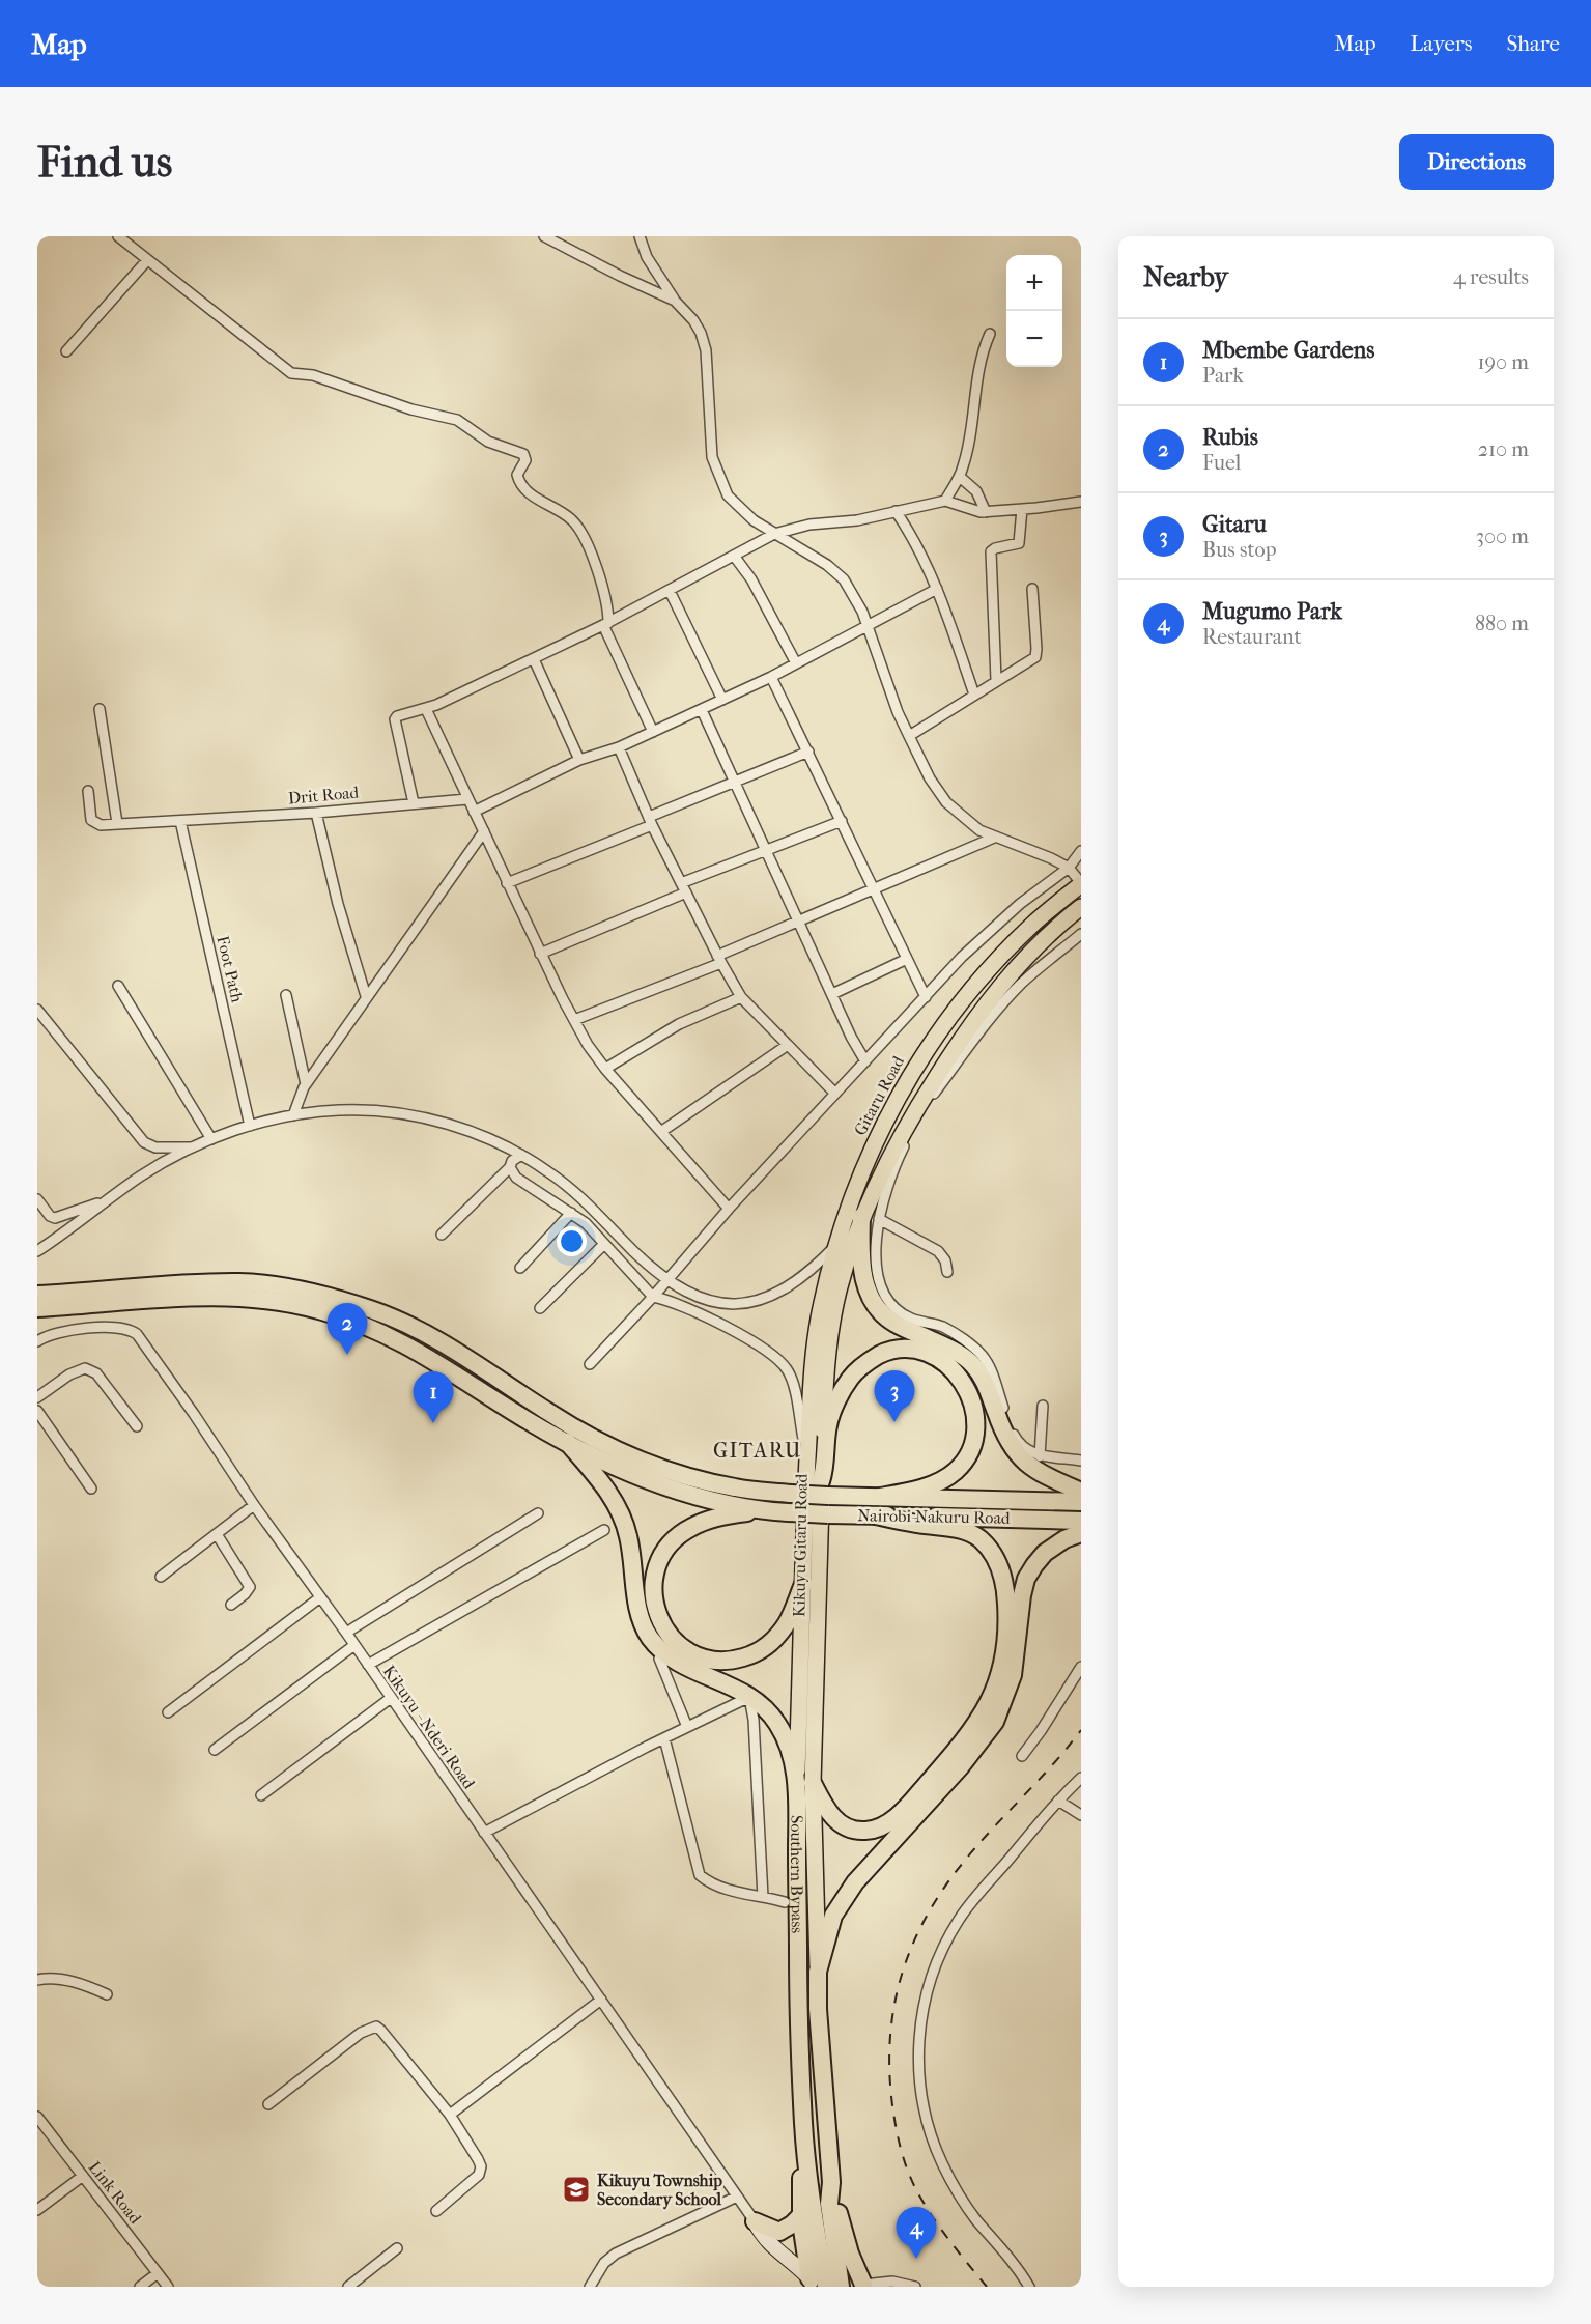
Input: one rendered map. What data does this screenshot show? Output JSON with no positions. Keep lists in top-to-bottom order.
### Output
{
  "streets": {
    "highway": ["Nairobi-Nakuru Road", "Southern Bypass"],
    "main road": ["Gitaru Road", "Kikuyu Gitaru Road"],
    "street": [
      "Drit Road",
      "Foot Path",
      "Kikuyu - Nderi Road",
      "Link Road"
    ]
  },
  "crossings": [
    ["Drit Road", "Foot Path"],
    ["Gitaru Road", "Southern Bypass"],
    ["Nairobi-Nakuru Road", "Kikuyu Gitaru Road"],
    ["Kikuyu Gitaru Road", "Southern Bypass"]
  ],
  "districts": ["GITARU"],
  "places": {
    "school or university": ["Kikuyu Township Secondary School"]
  },
  "page": {
    "header": "Map",
    "nav": ["Map", "Layers", "Share"],
    "buttons": "Directions",
    "title": "Find us",
    "heading": ["Nearby", "4 results"],
    "map_buttons": ["+", "−"],
    "list": [
      {
        "mark": "1",
        "name": "Mbembe Gardens",
        "note": "Park",
        "value": "190 m"
      },
      {
        "mark": "2",
        "name": "Rubis",
        "note": "Fuel",
        "value": "210 m"
      },
      {
        "mark": "3",
        "name": "Gitaru",
        "note": "Bus stop",
        "value": "300 m"
      },
      {
        "mark": "4",
        "name": "Mugumo Park",
        "note": "Restaurant",
        "value": "880 m"
      }
    ],
    "pins": [
      "2",
      "3",
      "1",
      "4"
    ]
  }
}
